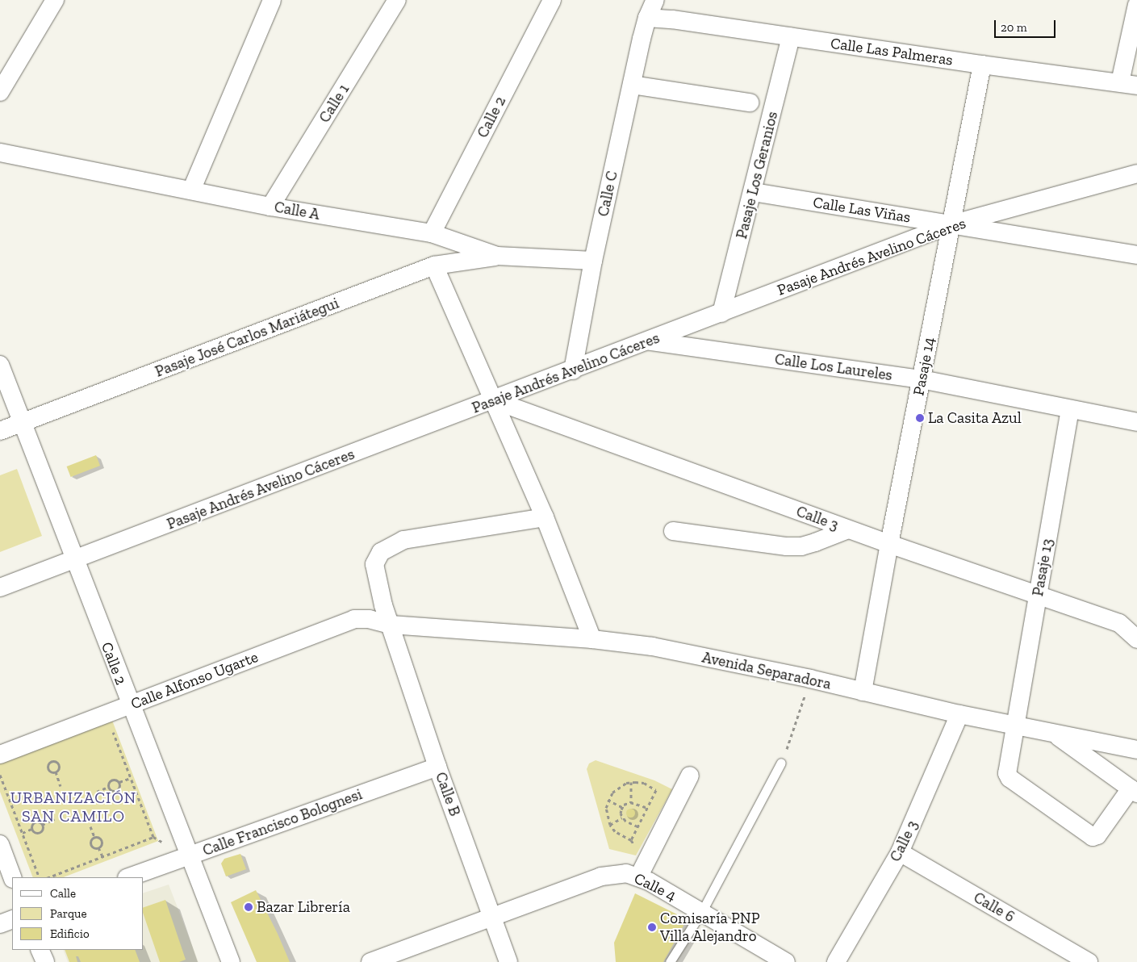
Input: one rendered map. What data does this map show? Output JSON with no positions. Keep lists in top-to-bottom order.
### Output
{
  "streets": {
    "street": [
      "Calle Las Palmeras",
      "Calle 1",
      "Calle 2",
      "Pasaje Los Geranios",
      "Calle C",
      "Calle Las Viñas",
      "Calle A",
      "Pasaje Andrés Avelino Cáceres",
      "Pasaje José Carlos Mariátegui",
      "Pasaje 14",
      "Calle Los Laureles",
      "Calle 3",
      "Pasaje 13",
      "Avenida Separadora",
      "Calle Alfonso Ugarte",
      "Calle B",
      "Calle Francisco Bolognesi",
      "Calle 4",
      "Calle 6"
    ]
  },
  "crossings": [
    ["Calle Las Palmeras", "Pasaje Los Geranios"],
    ["Calle Las Palmeras", "Calle C"],
    ["Calle Las Palmeras", "Pasaje 14"],
    ["Calle 1", "Calle A"],
    ["Calle 2", "Calle A"],
    ["Calle 2", "Pasaje Andrés Avelino Cáceres"],
    ["Calle 2", "Pasaje José Carlos Mariátegui"],
    ["Calle 2", "Calle Alfonso Ugarte"],
    ["Calle 2", "Calle Francisco Bolognesi"],
    ["Pasaje Los Geranios", "Calle Las Viñas"],
    ["Pasaje Los Geranios", "Pasaje Andrés Avelino Cáceres"],
    ["Calle C", "Calle A"],
    ["Calle C", "Pasaje Andrés Avelino Cáceres"],
    ["Calle Las Viñas", "Pasaje Andrés Avelino Cáceres"],
    ["Calle Las Viñas", "Pasaje 14"],
    ["Calle A", "Pasaje José Carlos Mariátegui"],
    ["Pasaje Andrés Avelino Cáceres", "Pasaje 14"],
    ["Pasaje Andrés Avelino Cáceres", "Calle Los Laureles"],
    ["Pasaje Andrés Avelino Cáceres", "Calle 3"],
    ["Pasaje 14", "Calle Los Laureles"],
    ["Pasaje 14", "Calle 3"],
    ["Pasaje 14", "Avenida Separadora"],
    ["Calle Los Laureles", "Pasaje 13"],
    ["Calle 3", "Pasaje 13"],
    ["Calle 3", "Avenida Separadora"],
    ["Calle 3", "Calle 6"],
    ["Pasaje 13", "Avenida Separadora"],
    ["Avenida Separadora", "Calle Alfonso Ugarte"],
    ["Avenida Separadora", "Calle B"],
    ["Calle Alfonso Ugarte", "Calle B"],
    ["Calle B", "Calle Francisco Bolognesi"],
    ["Calle B", "Calle 4"]
  ],
  "districts": ["URBANIZACIÓN SAN CAMILO"],
  "places": ["La Casita Azul", "Bazar Librería", "Comisaría PNP Villa Alejandro"],
  "legend": ["Calle", "Parque", "Edificio"],
  "scale_bar": "20 m"
}
